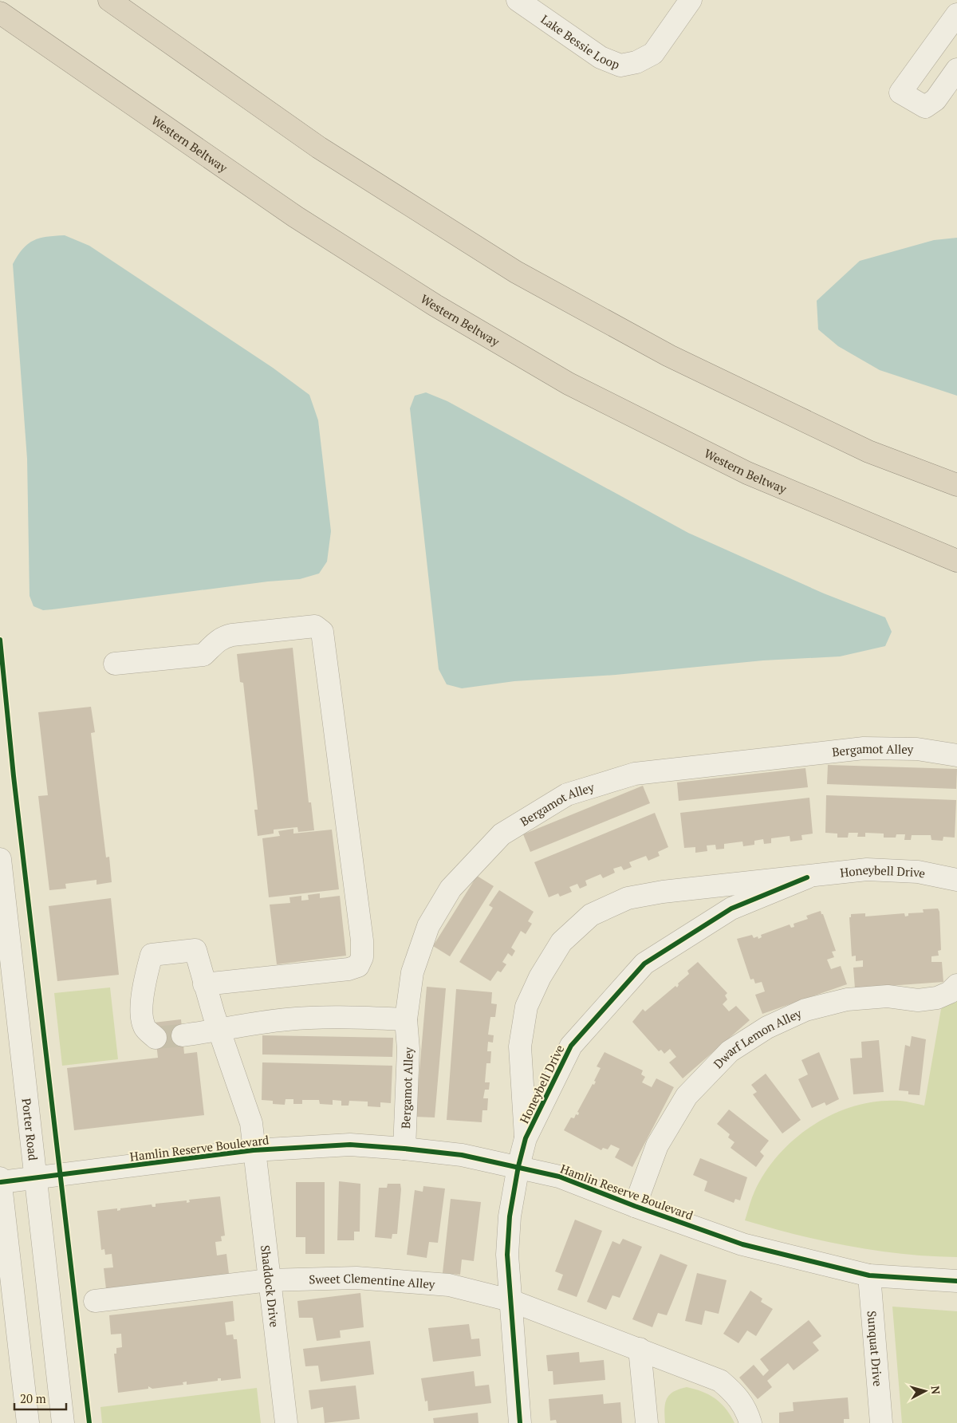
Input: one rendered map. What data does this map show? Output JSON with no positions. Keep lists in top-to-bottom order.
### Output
{
  "streets": {
    "highway": ["Western Beltway"],
    "street": [
      "Lake Bessie Loop",
      "Bergamot Alley",
      "Honeybell Drive",
      "Dwarf Lemon Alley",
      "Porter Road",
      "Hamlin Reserve Boulevard",
      "Sweet Clementine Alley",
      "Shaddock Drive",
      "Sunquat Drive"
    ]
  },
  "crossings": [
    ["Bergamot Alley", "Hamlin Reserve Boulevard"],
    ["Honeybell Drive", "Hamlin Reserve Boulevard"],
    ["Honeybell Drive", "Sweet Clementine Alley"],
    ["Dwarf Lemon Alley", "Hamlin Reserve Boulevard"],
    ["Porter Road", "Hamlin Reserve Boulevard"],
    ["Hamlin Reserve Boulevard", "Shaddock Drive"],
    ["Hamlin Reserve Boulevard", "Sunquat Drive"],
    ["Sweet Clementine Alley", "Shaddock Drive"]
  ],
  "scale_bar": "20 m",
  "north": "right"
}
